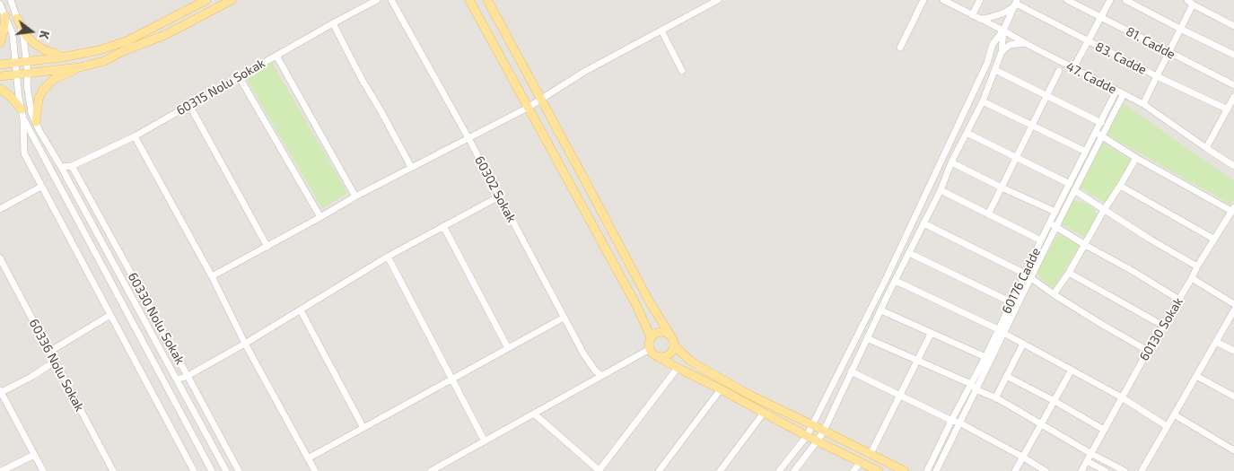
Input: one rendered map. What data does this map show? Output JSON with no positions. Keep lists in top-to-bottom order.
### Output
{
  "streets": {
    "street": [
      "81. Cadde",
      "83. Cadde",
      "47. Cadde",
      "60315 Nolu Sokak",
      "60302 Sokak",
      "60176 Cadde",
      "60330 Nolu Sokak",
      "60130 Sokak",
      "60336 Nolu Sokak"
    ]
  },
  "crossings": [
    ["47. Cadde", "60176 Cadde"],
    ["60315 Nolu Sokak", "60330 Nolu Sokak"]
  ],
  "north": "right"
}
